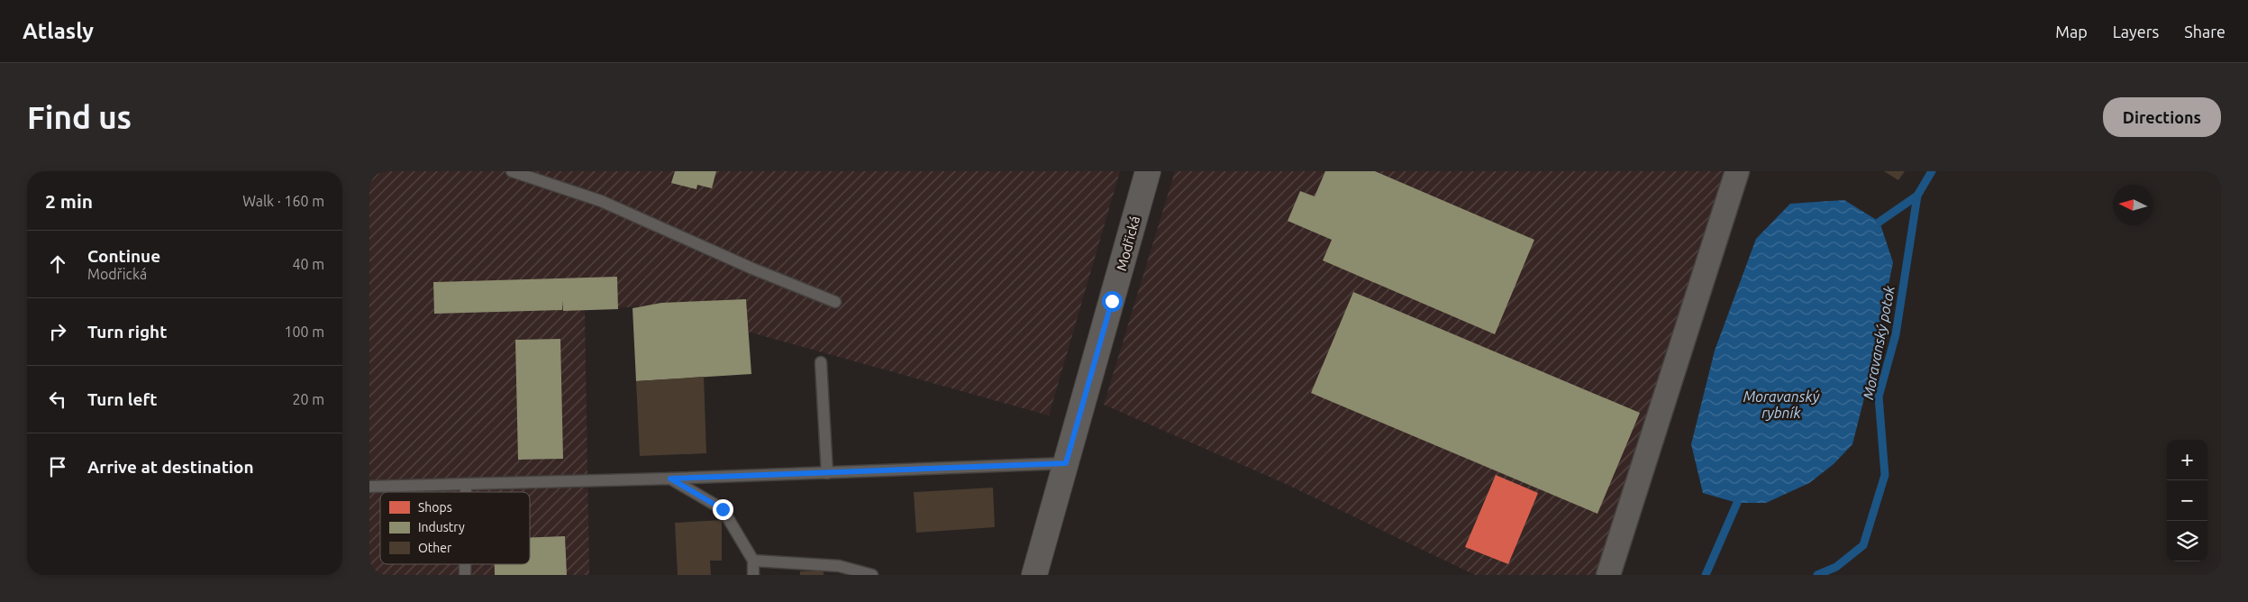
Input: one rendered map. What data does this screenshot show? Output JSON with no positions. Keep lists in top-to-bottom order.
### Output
{
  "streets": {
    "street": ["Modřická"]
  },
  "water": ["Moravanský potok", "Moravanský rybník"],
  "legend": ["Shops", "Industry", "Other"],
  "north": "left",
  "page": {
    "header": "Atlasly",
    "nav": ["Map", "Layers", "Share"],
    "buttons": "Directions",
    "title": "Find us",
    "heading": ["2 min", "Walk · 160 m"],
    "list": [
      ["Continue", "Modřická", "40 m"],
      ["Turn right", "100 m"],
      ["Turn left", "20 m"],
      "Arrive at destination"
    ],
    "map_buttons": ["+", "−"]
  }
}
